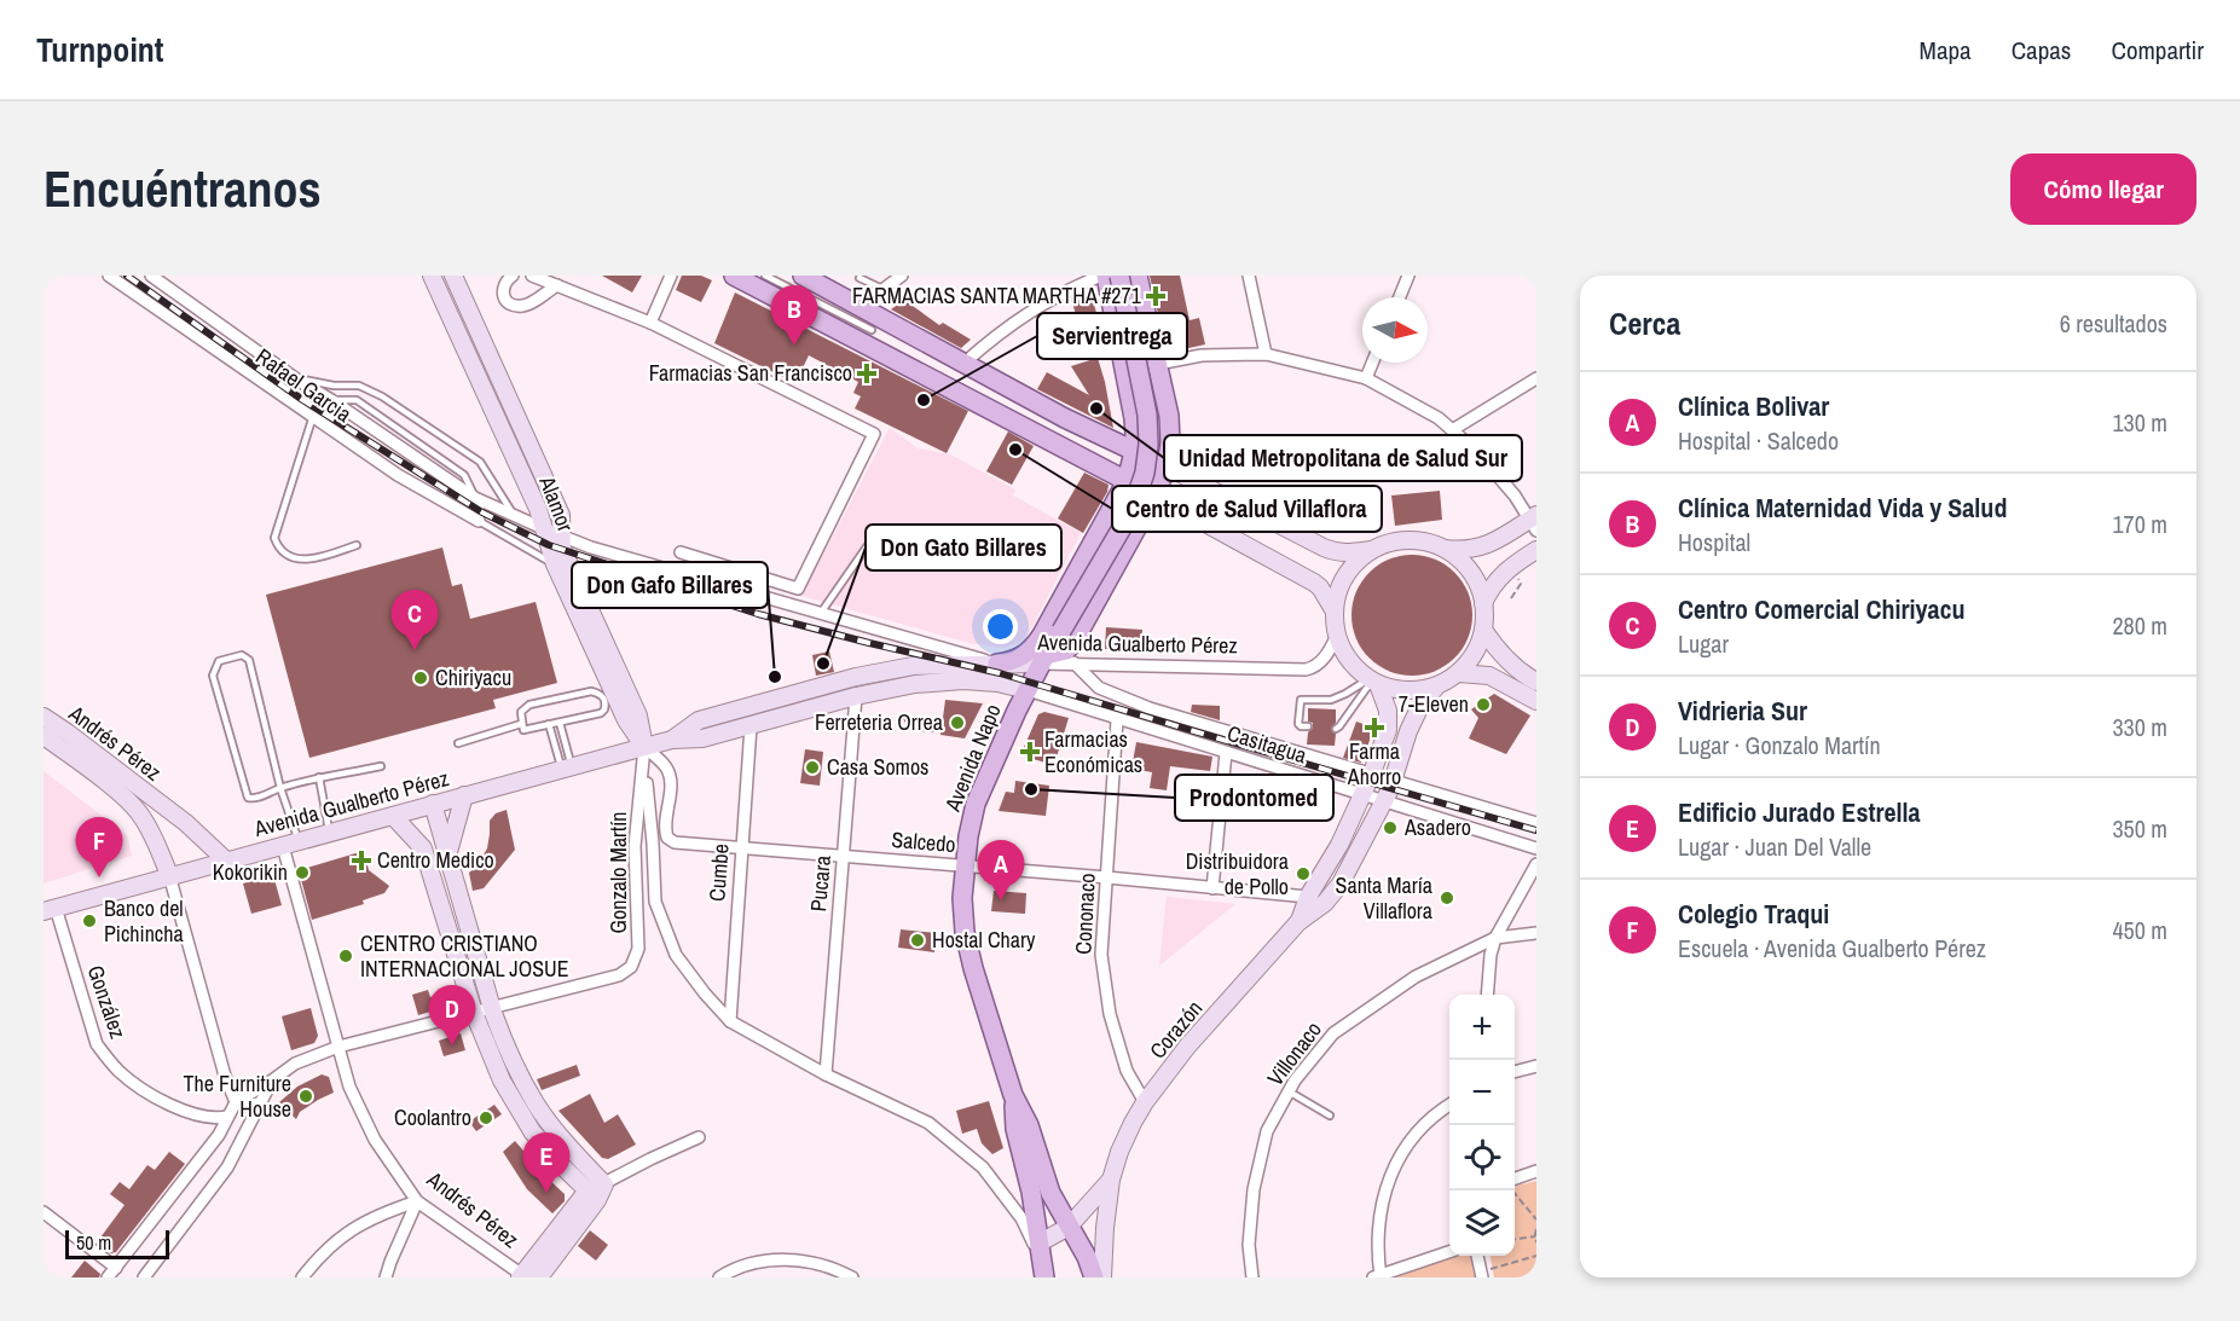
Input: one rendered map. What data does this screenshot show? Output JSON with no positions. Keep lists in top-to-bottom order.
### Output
{
  "streets": {
    "main road": [
      "Alamor",
      "Avenida Gualberto Pérez",
      "Andrés Pérez",
      "Avenida Napo",
      "Corazón"
    ],
    "street": [
      "Rafael Garcia",
      "Casitagua",
      "Salcedo",
      "Gonzalo Martín",
      "Cumbe",
      "Pucara",
      "Cononaco",
      "González",
      "Villonaco"
    ]
  },
  "crossings": [
    ["Alamor", "Avenida Gualberto Pérez"],
    ["Alamor", "Salcedo"],
    ["Alamor", "Gonzalo Martín"],
    ["Avenida Gualberto Pérez", "Andrés Pérez"],
    ["Avenida Gualberto Pérez", "Casitagua"],
    ["Avenida Gualberto Pérez", "Avenida Napo"],
    ["Avenida Gualberto Pérez", "Gonzalo Martín"],
    ["Avenida Gualberto Pérez", "Cumbe"],
    ["Avenida Gualberto Pérez", "Pucara"],
    ["Avenida Gualberto Pérez", "González"],
    ["Avenida Gualberto Pérez", "Corazón"],
    ["Andrés Pérez", "Gonzalo Martín"],
    ["Casitagua", "Avenida Napo"],
    ["Casitagua", "Cononaco"],
    ["Casitagua", "Corazón"],
    ["Avenida Napo", "Salcedo"],
    ["Avenida Napo", "Corazón"],
    ["Salcedo", "Cumbe"],
    ["Salcedo", "Pucara"],
    ["Salcedo", "Cononaco"],
    ["Salcedo", "Corazón"],
    ["Gonzalo Martín", "González"],
    ["Cononaco", "Corazón"]
  ],
  "places": {
    "health": [
      "FARMACIAS SANTA MARTHA #271",
      "Farmacias San Francisco",
      "Farma Ahorro",
      "Farmacias Económicas",
      "Centro Medico"
    ],
    "other": [
      "Servientrega",
      "Unidad Metropolitana de Salud Sur",
      "Centro de Salud Villaflora",
      "Don Gato Billares",
      "Don Gafo Billares",
      "Chiriyacu",
      "7-Eleven",
      "Ferreteria Orrea",
      "Casa Somos",
      "Prodontomed",
      "Asadero",
      "Kokorikin",
      "Distribuidora de Pollo",
      "Santa María Villaflora",
      "Banco del Pichincha",
      "Hostal Chary",
      "CENTRO CRISTIANO INTERNACIONAL JOSUE",
      "The Furniture House",
      "Coolantro"
    ]
  },
  "scale_bar": "50 m",
  "north": "right",
  "page": {
    "header": "Turnpoint",
    "nav": ["Mapa", "Capas", "Compartir"],
    "buttons": "Cómo llegar",
    "title": "Encuéntranos",
    "heading": ["Cerca", "6 resultados"],
    "pins": [
      "B",
      "C",
      "F",
      "A",
      "D",
      "E"
    ],
    "list": [
      {
        "mark": "A",
        "name": "Clínica Bolivar",
        "note": "Hospital · Salcedo",
        "value": "130 m"
      },
      {
        "mark": "B",
        "name": "Clínica Maternidad Vida y Salud",
        "note": "Hospital",
        "value": "170 m"
      },
      {
        "mark": "C",
        "name": "Centro Comercial Chiriyacu",
        "note": "Lugar",
        "value": "280 m"
      },
      {
        "mark": "D",
        "name": "Vidrieria Sur",
        "note": "Lugar · Gonzalo Martín",
        "value": "330 m"
      },
      {
        "mark": "E",
        "name": "Edificio Jurado Estrella",
        "note": "Lugar · Juan Del Valle",
        "value": "350 m"
      },
      {
        "mark": "F",
        "name": "Colegio Traqui",
        "note": "Escuela · Avenida Gualberto Pérez",
        "value": "450 m"
      }
    ],
    "map_buttons": ["+", "−"],
    "scale": "50 m"
  }
}
